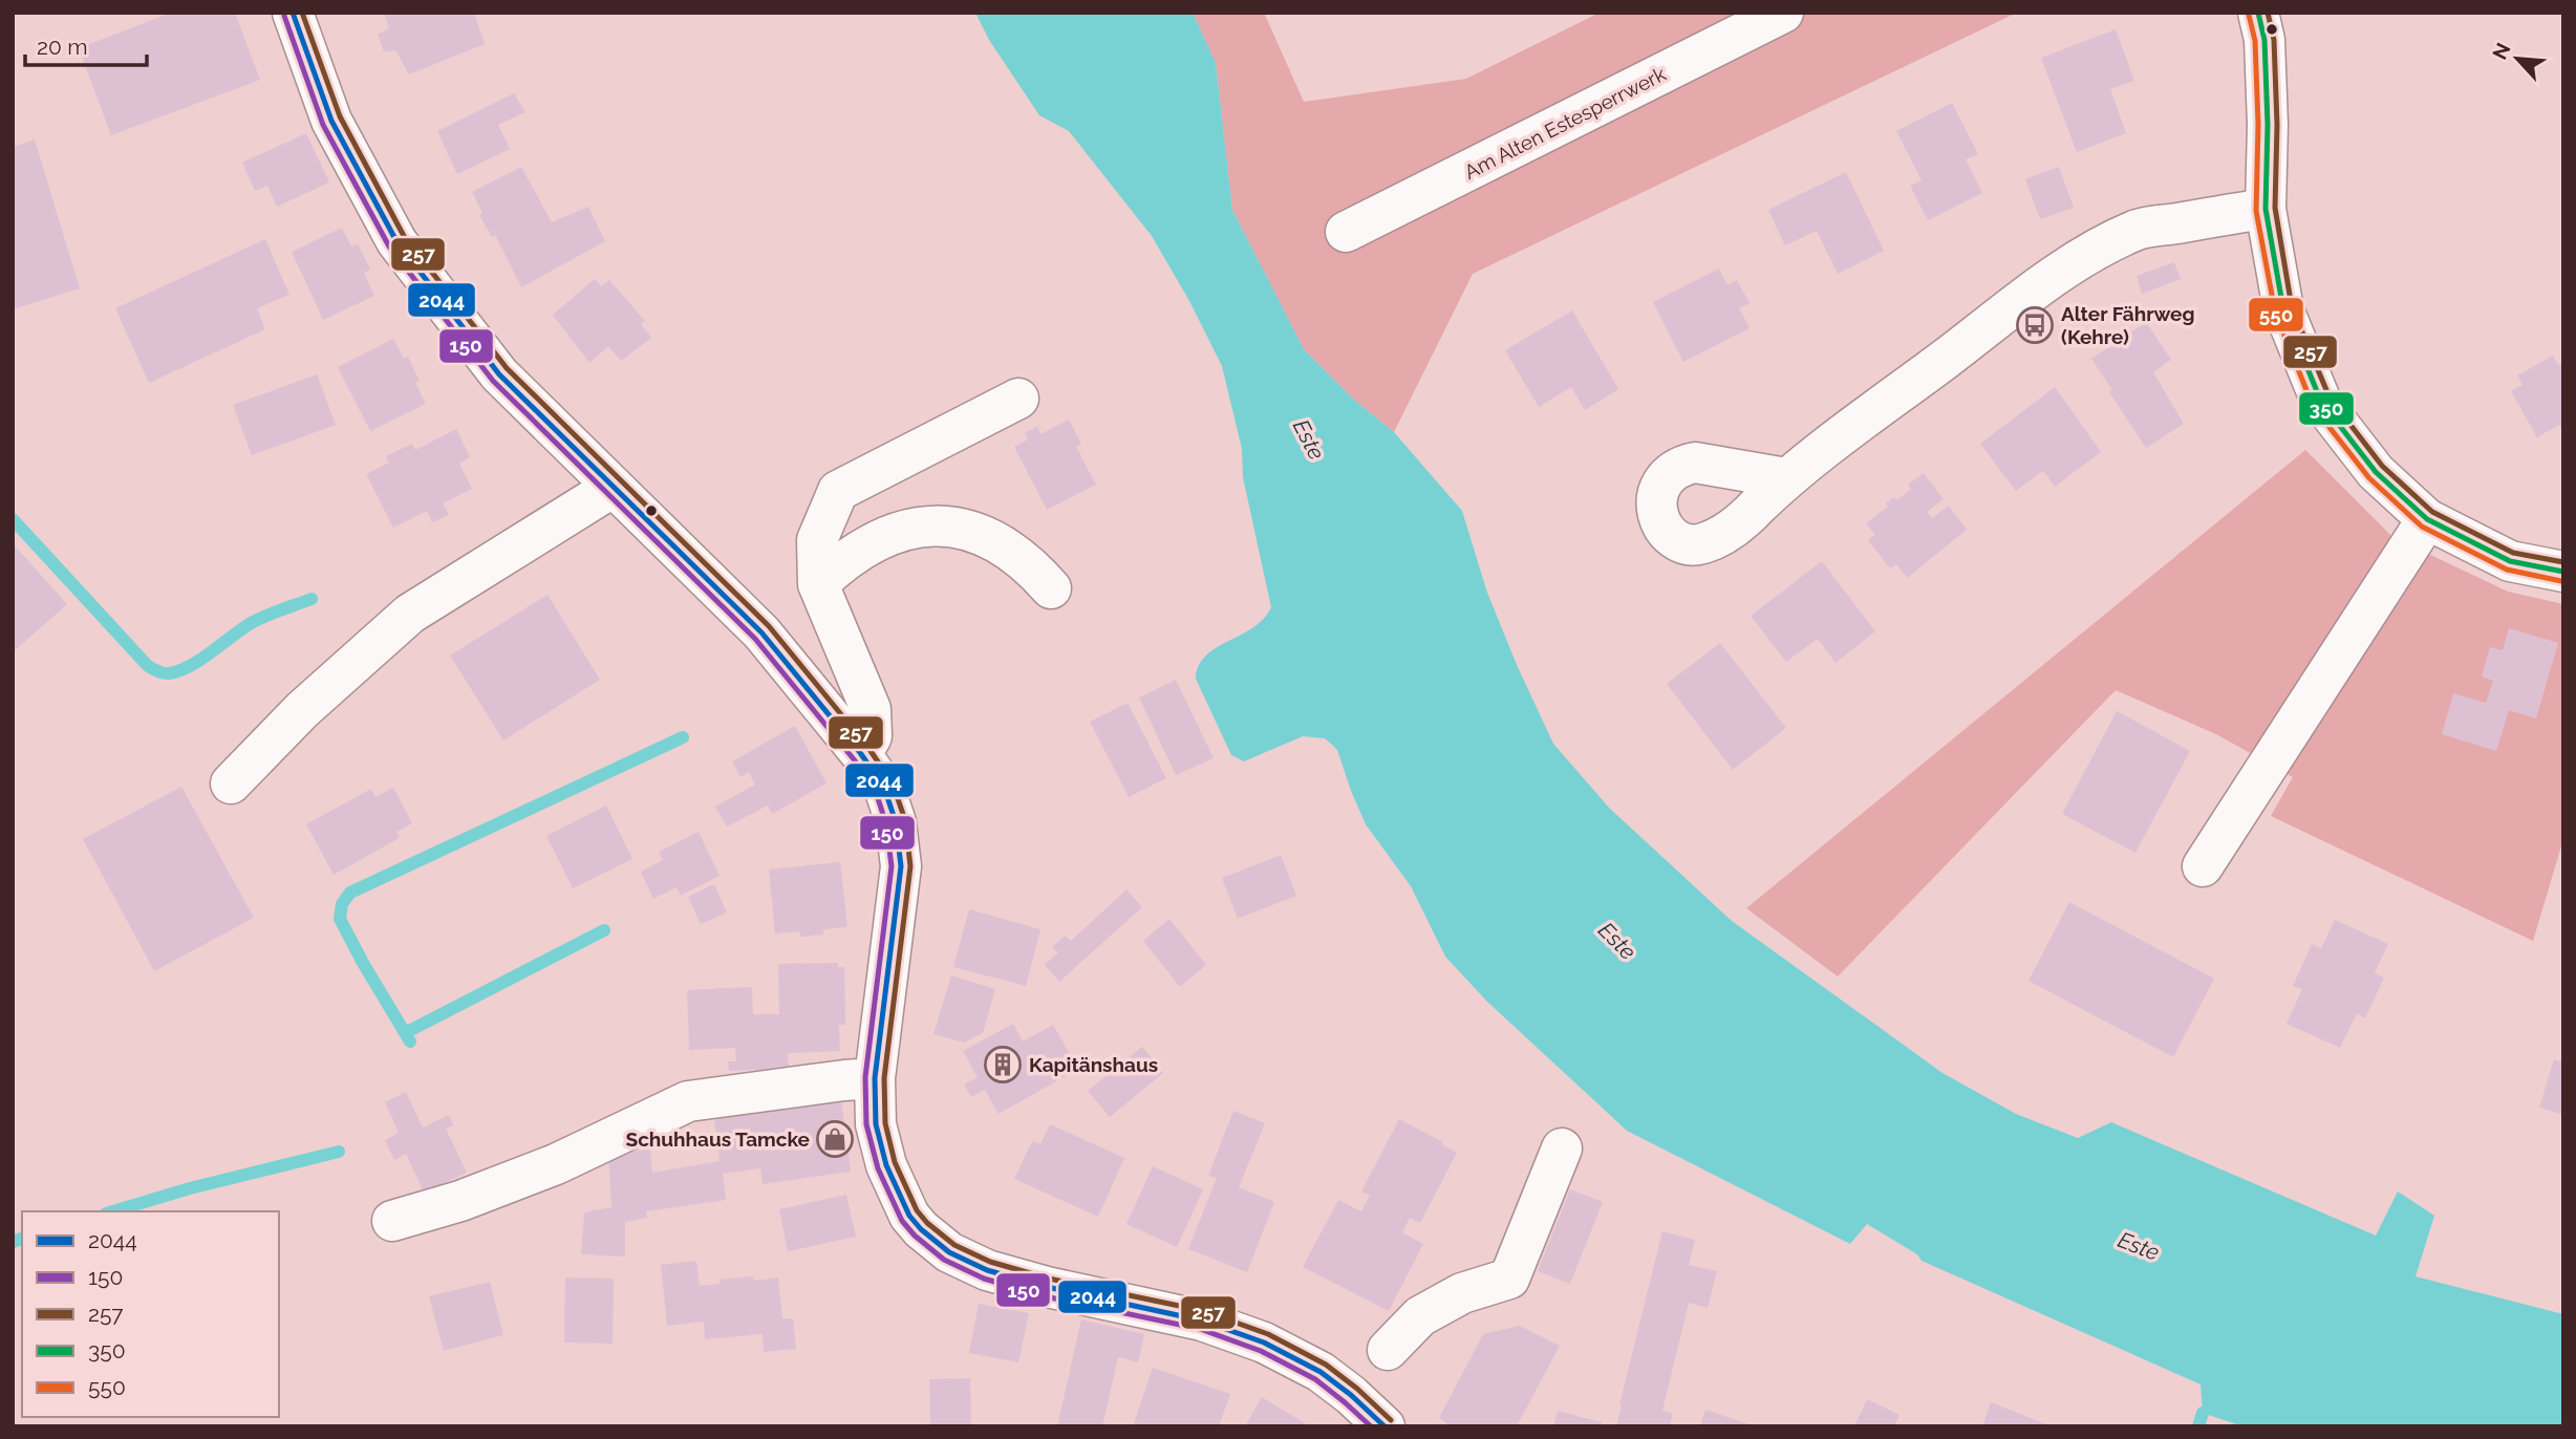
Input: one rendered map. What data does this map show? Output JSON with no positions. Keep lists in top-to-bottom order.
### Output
{
  "streets": {
    "street": ["Am Alten Estesperrwerk"]
  },
  "water": ["Este"],
  "places": {
    "bus stop": ["Alter Fährweg (Kehre)"],
    "building": ["Kapitänshaus"],
    "shop": ["Schuhhaus Tamcke"]
  },
  "lines": [
    "transit line 2044",
    "transit line 257",
    "transit line 350",
    "transit line 550",
    "transit line 150"
  ],
  "legend": [
    "2044",
    "150",
    "257",
    "350",
    "550"
  ],
  "scale_bar": "20 m",
  "north": "top left"
}
